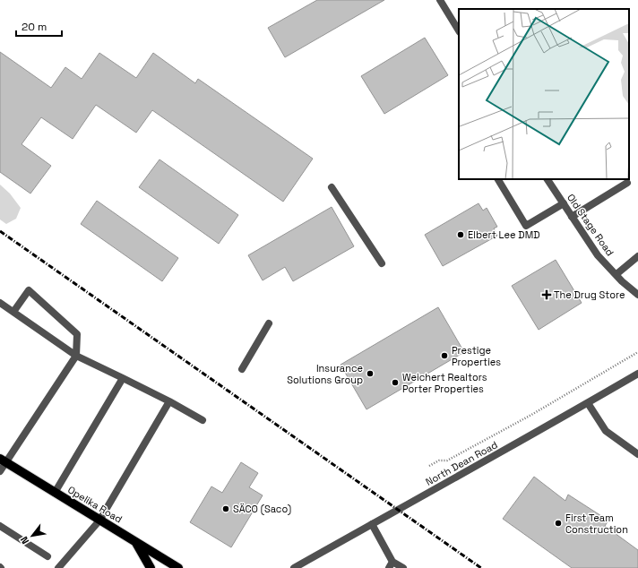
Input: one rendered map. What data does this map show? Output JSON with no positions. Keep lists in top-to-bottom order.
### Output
{
  "streets": {
    "main road": ["Opelika Road"],
    "street": ["Old Stage Road", "North Dean Road"]
  },
  "places": {
    "other": [
      "Elbert Lee DMD",
      "Prestige Properties",
      "Insurance Solutions Group",
      "Weichert Realtors Porter Properties",
      "SÄCO (Saco)",
      "First Team Construction"
    ],
    "health": ["The Drug Store"]
  },
  "scale_bar": "20 m",
  "north": "bottom left"
}
